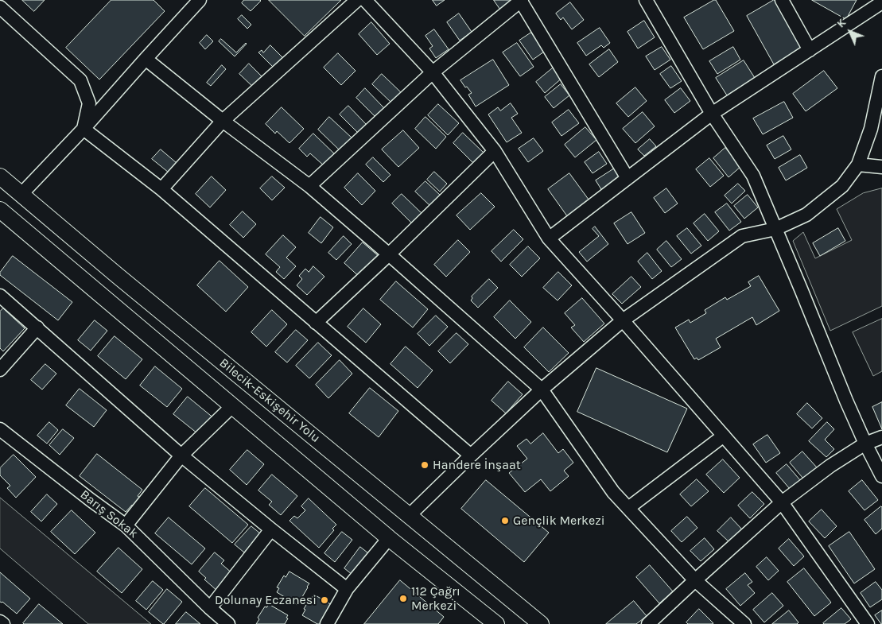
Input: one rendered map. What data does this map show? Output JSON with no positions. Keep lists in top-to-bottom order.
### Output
{
  "streets": {
    "main road": ["Bilecik-Eskişehir Yolu"],
    "street": ["Barış Sokak"]
  },
  "places": [
    "Handere İnşaat",
    "Gençlik Merkezi",
    "112 Çağrı Merkezi",
    "Dolunay Eczanesi"
  ],
  "north": "top left"
}
